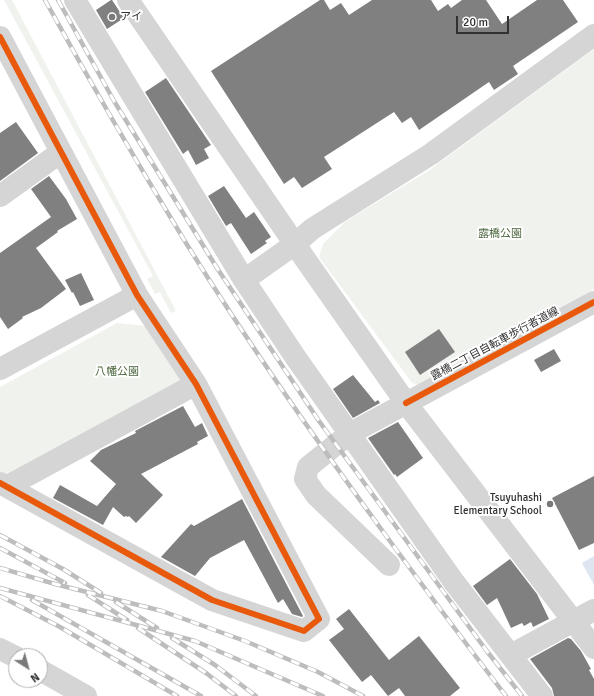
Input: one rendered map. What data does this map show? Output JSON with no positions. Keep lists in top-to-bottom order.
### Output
{
  "streets": {
    "street": ["露橋二丁目自転車歩行者道線"]
  },
  "parks": ["露橋公園", "八幡公園"],
  "places": ["アイ", "Tsuyuhashi Elementary School"],
  "scale_bar": "20 m",
  "north": "bottom right"
}
